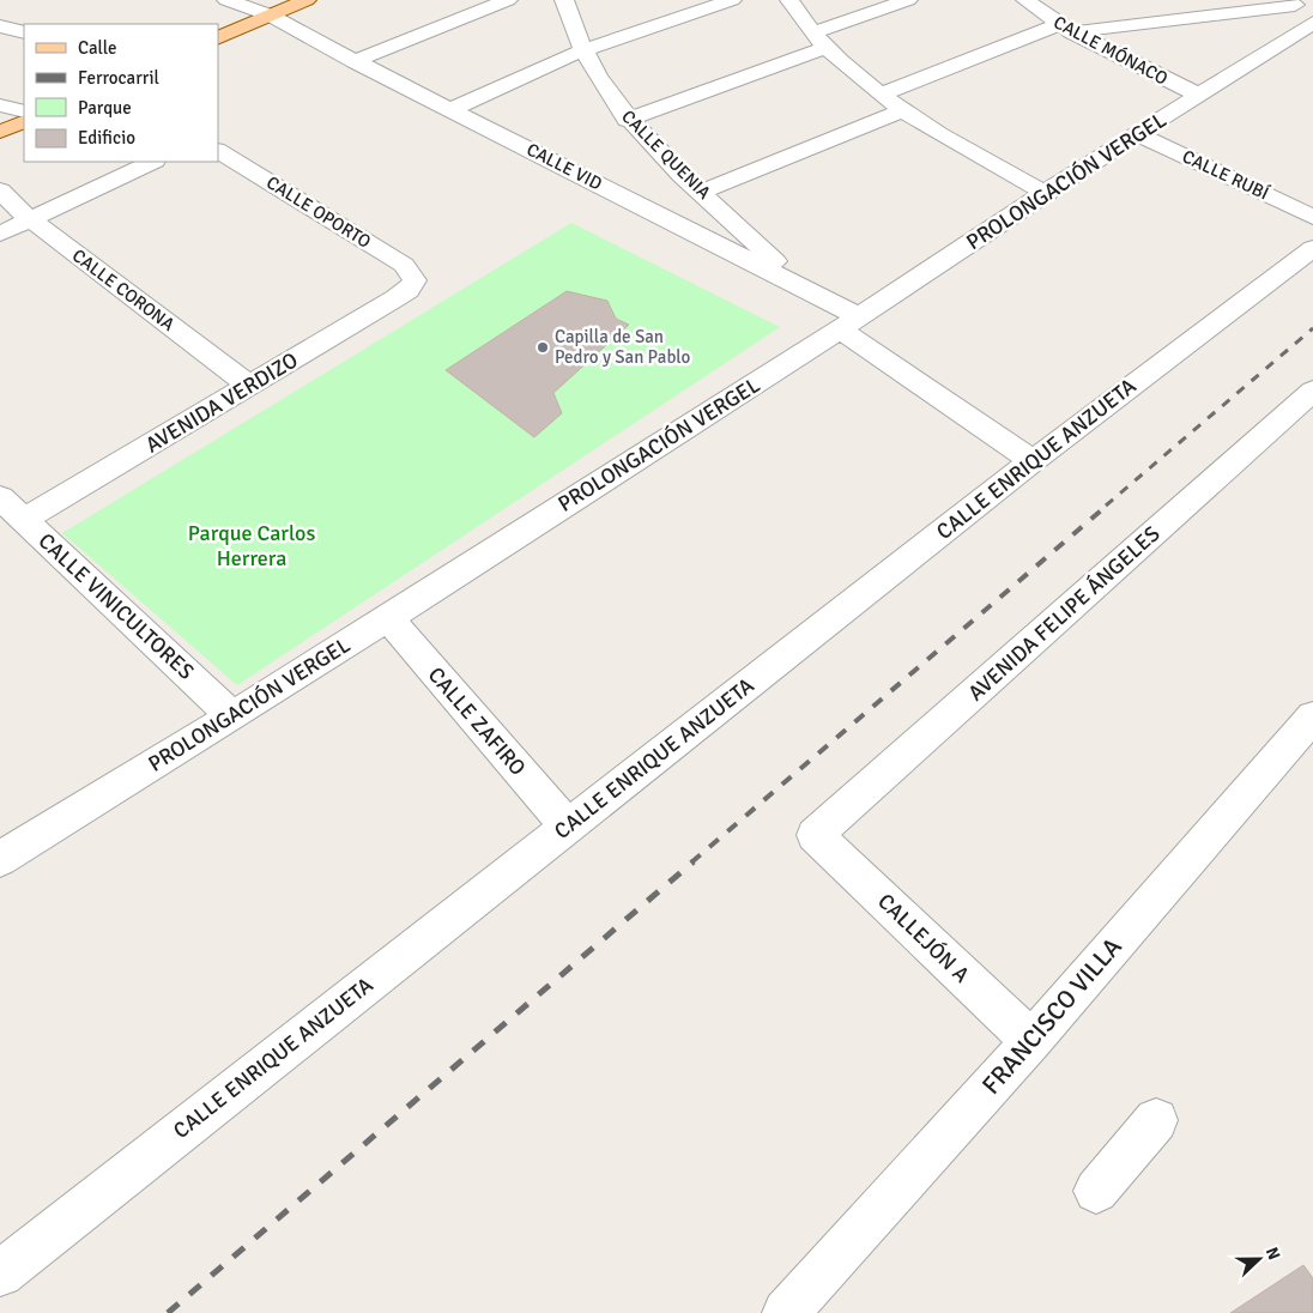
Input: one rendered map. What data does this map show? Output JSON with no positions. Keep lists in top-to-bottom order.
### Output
{
  "streets": {
    "street": [
      "CALLE MÓNACO",
      "CALLE QUENIA",
      "CALLE VID",
      "CALLE RUBÍ",
      "PROLONGACIÓN VERGEL",
      "CALLE OPORTO",
      "CALLE CORONA",
      "AVENIDA VERDIZO",
      "CALLE ENRIQUE ANZUETA",
      "CALLE VINICULTORES",
      "AVENIDA FELIPE ÁNGELES",
      "CALLE ZAFIRO",
      "CALLEJÓN A",
      "FRANCISCO VILLA"
    ]
  },
  "crossings": [
    ["CALLE MÓNACO", "PROLONGACIÓN VERGEL"],
    ["CALLE QUENIA", "CALLE VID"],
    ["CALLE VID", "PROLONGACIÓN VERGEL"],
    ["CALLE VID", "CALLE ENRIQUE ANZUETA"],
    ["CALLE RUBÍ", "PROLONGACIÓN VERGEL"],
    ["PROLONGACIÓN VERGEL", "CALLE VINICULTORES"],
    ["PROLONGACIÓN VERGEL", "CALLE ZAFIRO"],
    ["CALLE OPORTO", "AVENIDA VERDIZO"],
    ["CALLE CORONA", "AVENIDA VERDIZO"],
    ["AVENIDA VERDIZO", "CALLE VINICULTORES"],
    ["CALLE ENRIQUE ANZUETA", "CALLE ZAFIRO"],
    ["AVENIDA FELIPE ÁNGELES", "CALLEJÓN A"],
    ["CALLEJÓN A", "FRANCISCO VILLA"]
  ],
  "parks": ["Parque Carlos Herrera"],
  "places": ["Capilla de San Pedro y San Pablo"],
  "legend": [
    "Calle",
    "Ferrocarril",
    "Parque",
    "Edificio"
  ],
  "north": "right"
}
